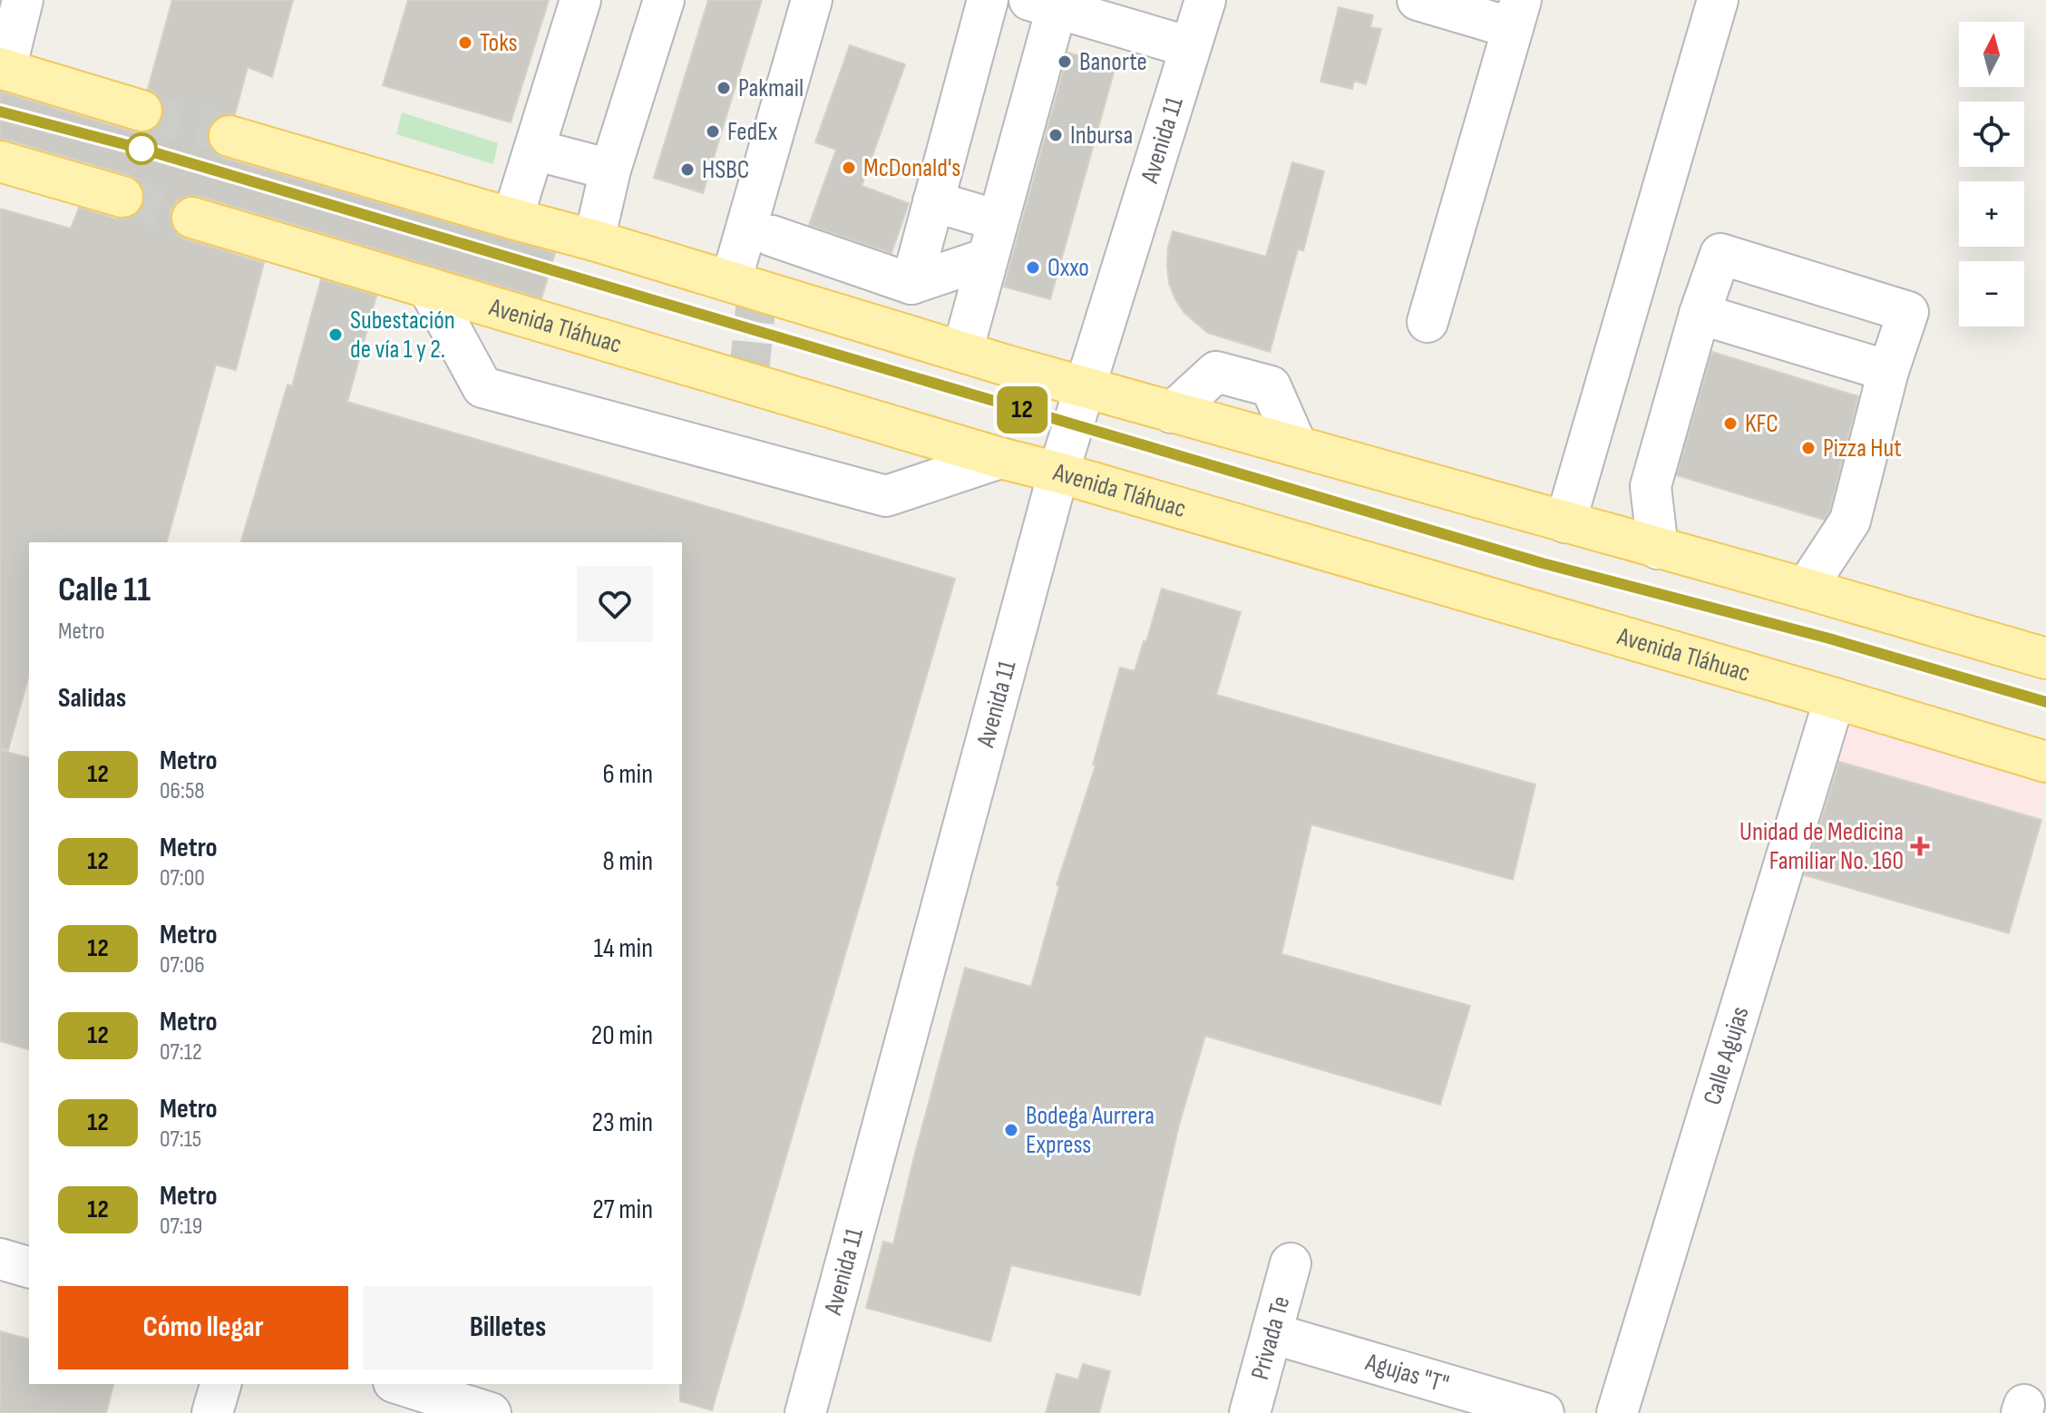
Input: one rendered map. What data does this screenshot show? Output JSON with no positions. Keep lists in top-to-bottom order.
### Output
{
  "streets": {
    "main road": ["Avenida Tláhuac"],
    "street": [
      "Avenida 11",
      "Calle Agujas",
      "Privada Te",
      "Agujas \"T\""
    ]
  },
  "crossings": [
    ["Avenida 11", "Avenida Tláhuac"],
    ["Avenida Tláhuac", "Calle Agujas"],
    ["Privada Te", "Agujas \"T\""]
  ],
  "places": {
    "other": [
      "Toks",
      "Banorte",
      "Pakmail",
      "FedEx",
      "Inbursa",
      "McDonald's",
      "HSBC",
      "Oxxo",
      "Subestación de vía 1 y 2.",
      "KFC",
      "Pizza Hut",
      "Bodega Aurrera Express"
    ],
    "health": ["Unidad de Medicina Familiar No. 160"]
  },
  "lines": ["metro line 12"],
  "north": "top",
  "page": {
    "on_map": "12",
    "map_buttons": ["+", "−"],
    "heading": [
      ["Calle 11", "Metro"],
      "Salidas"
    ],
    "list": [
      {
        "mark": "12",
        "name": "Metro",
        "note": "06:58",
        "value": "6 min"
      },
      {
        "mark": "12",
        "name": "Metro",
        "note": "07:00",
        "value": "8 min"
      },
      {
        "mark": "12",
        "name": "Metro",
        "note": "07:06",
        "value": "14 min"
      },
      {
        "mark": "12",
        "name": "Metro",
        "note": "07:12",
        "value": "20 min"
      },
      {
        "mark": "12",
        "name": "Metro",
        "note": "07:15",
        "value": "23 min"
      },
      {
        "mark": "12",
        "name": "Metro",
        "note": "07:19",
        "value": "27 min"
      }
    ],
    "buttons": ["Cómo llegar", "Billetes"]
  }
}
